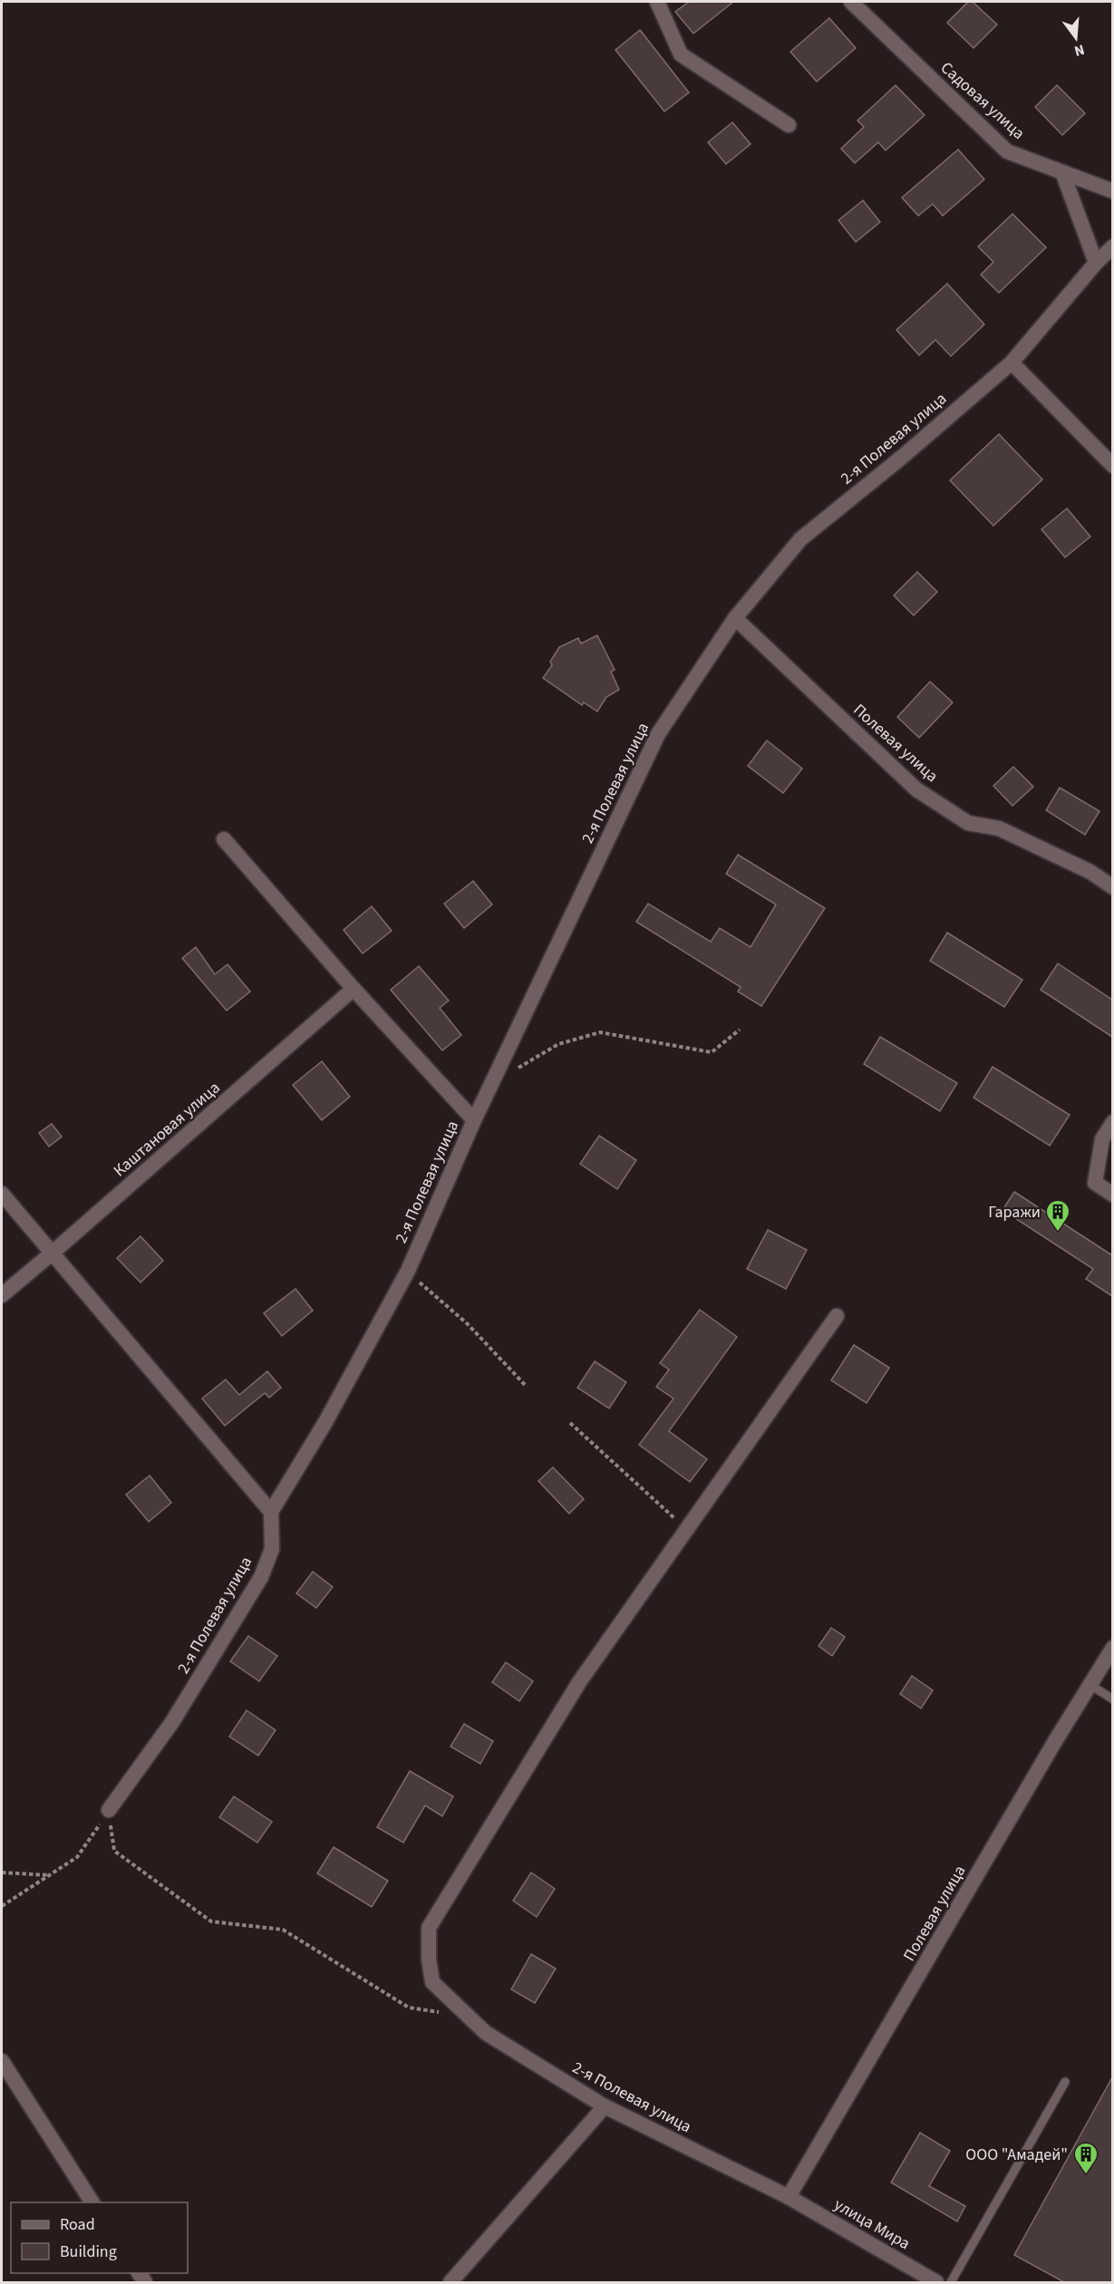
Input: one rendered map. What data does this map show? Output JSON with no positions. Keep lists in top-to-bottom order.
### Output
{
  "streets": {
    "street": [
      "Садовая улица",
      "2-я Полевая улица",
      "Полевая улица",
      "Каштановая улица",
      "улица Мира"
    ]
  },
  "crossings": [
    ["2-я Полевая улица", "Полевая улица"],
    ["2-я Полевая улица", "улица Мира"],
    ["Полевая улица", "улица Мира"]
  ],
  "places": {
    "building": ["Гаражи", "ООО \"Амадей\""]
  },
  "legend": ["Road", "Building"],
  "north": "bottom"
}
